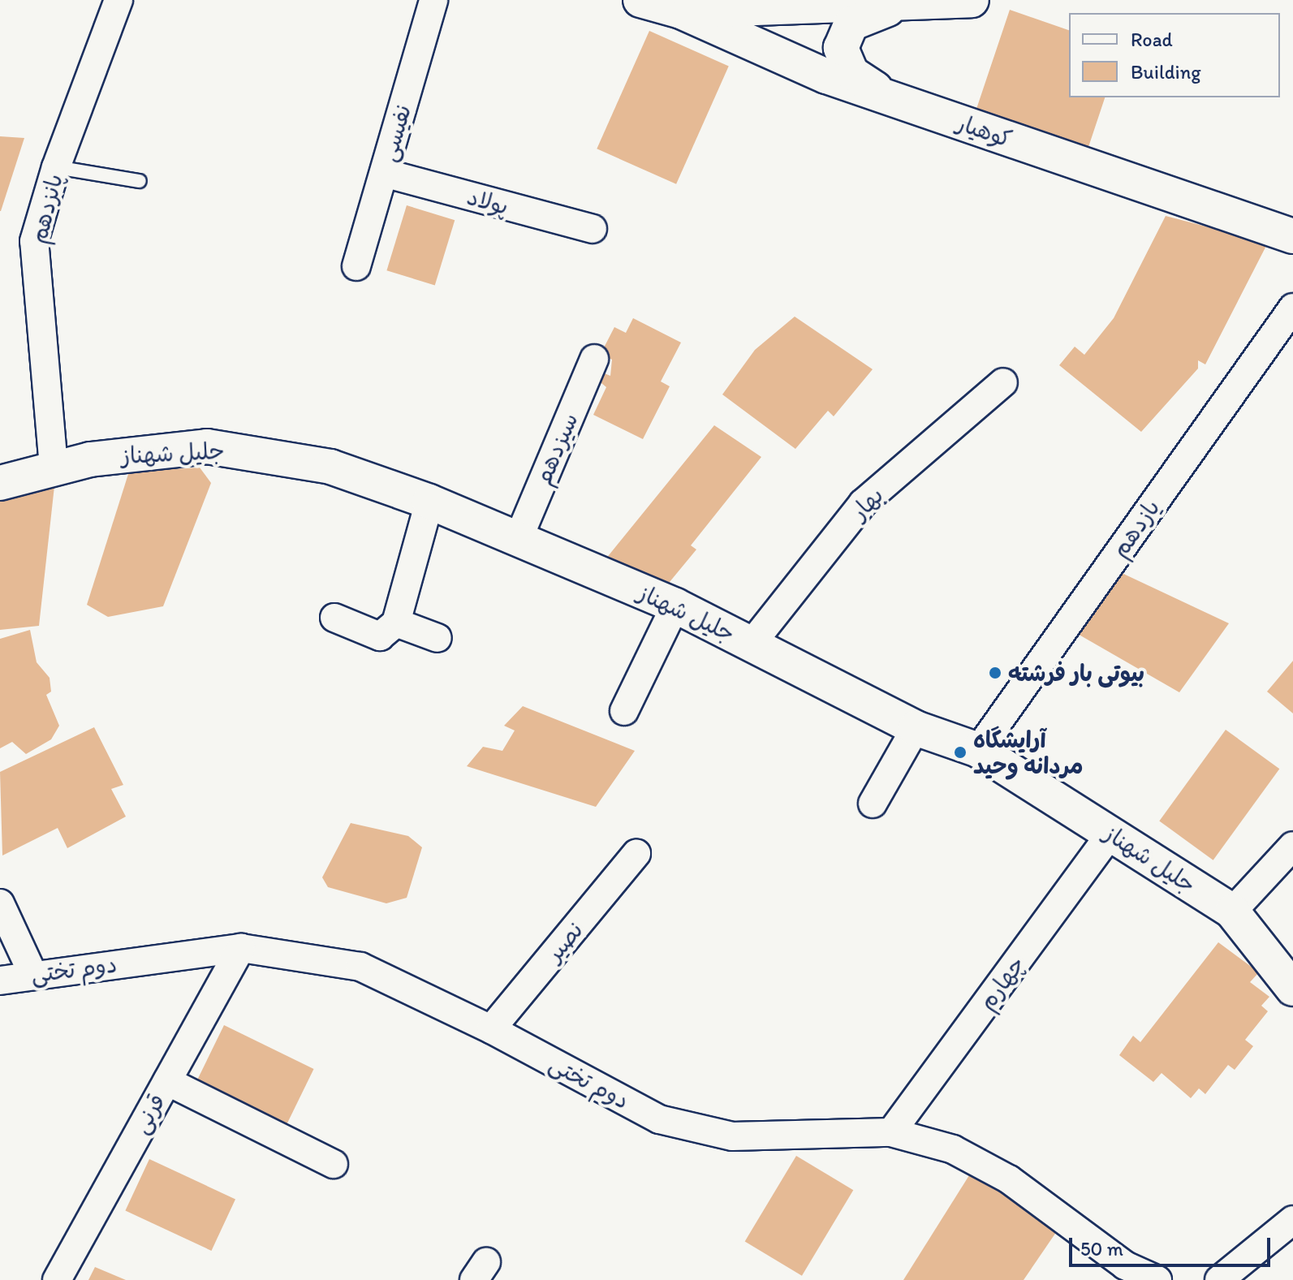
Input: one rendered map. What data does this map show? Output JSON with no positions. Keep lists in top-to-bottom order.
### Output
{
  "streets": {
    "street": [
      "کوهیار",
      "نفیسی",
      "پولاد",
      "پانزدهم",
      "سیزدهم",
      "جلیل شهناز",
      "بهار",
      "یازدهم",
      "نصیر",
      "دوم تختی",
      "چهارم",
      "قرنی"
    ]
  },
  "crossings": [
    ["نفیسی", "پولاد"],
    ["پانزدهم", "جلیل شهناز"],
    ["سیزدهم", "جلیل شهناز"],
    ["جلیل شهناز", "بهار"],
    ["جلیل شهناز", "یازدهم"],
    ["جلیل شهناز", "چهارم"],
    ["نصیر", "دوم تختی"],
    ["دوم تختی", "چهارم"],
    ["دوم تختی", "قرنی"]
  ],
  "places": ["بیوتی بار فرشته", "آرایشگاه مردانه وحید"],
  "legend": ["Road", "Building"],
  "scale_bar": "50 m"
}
